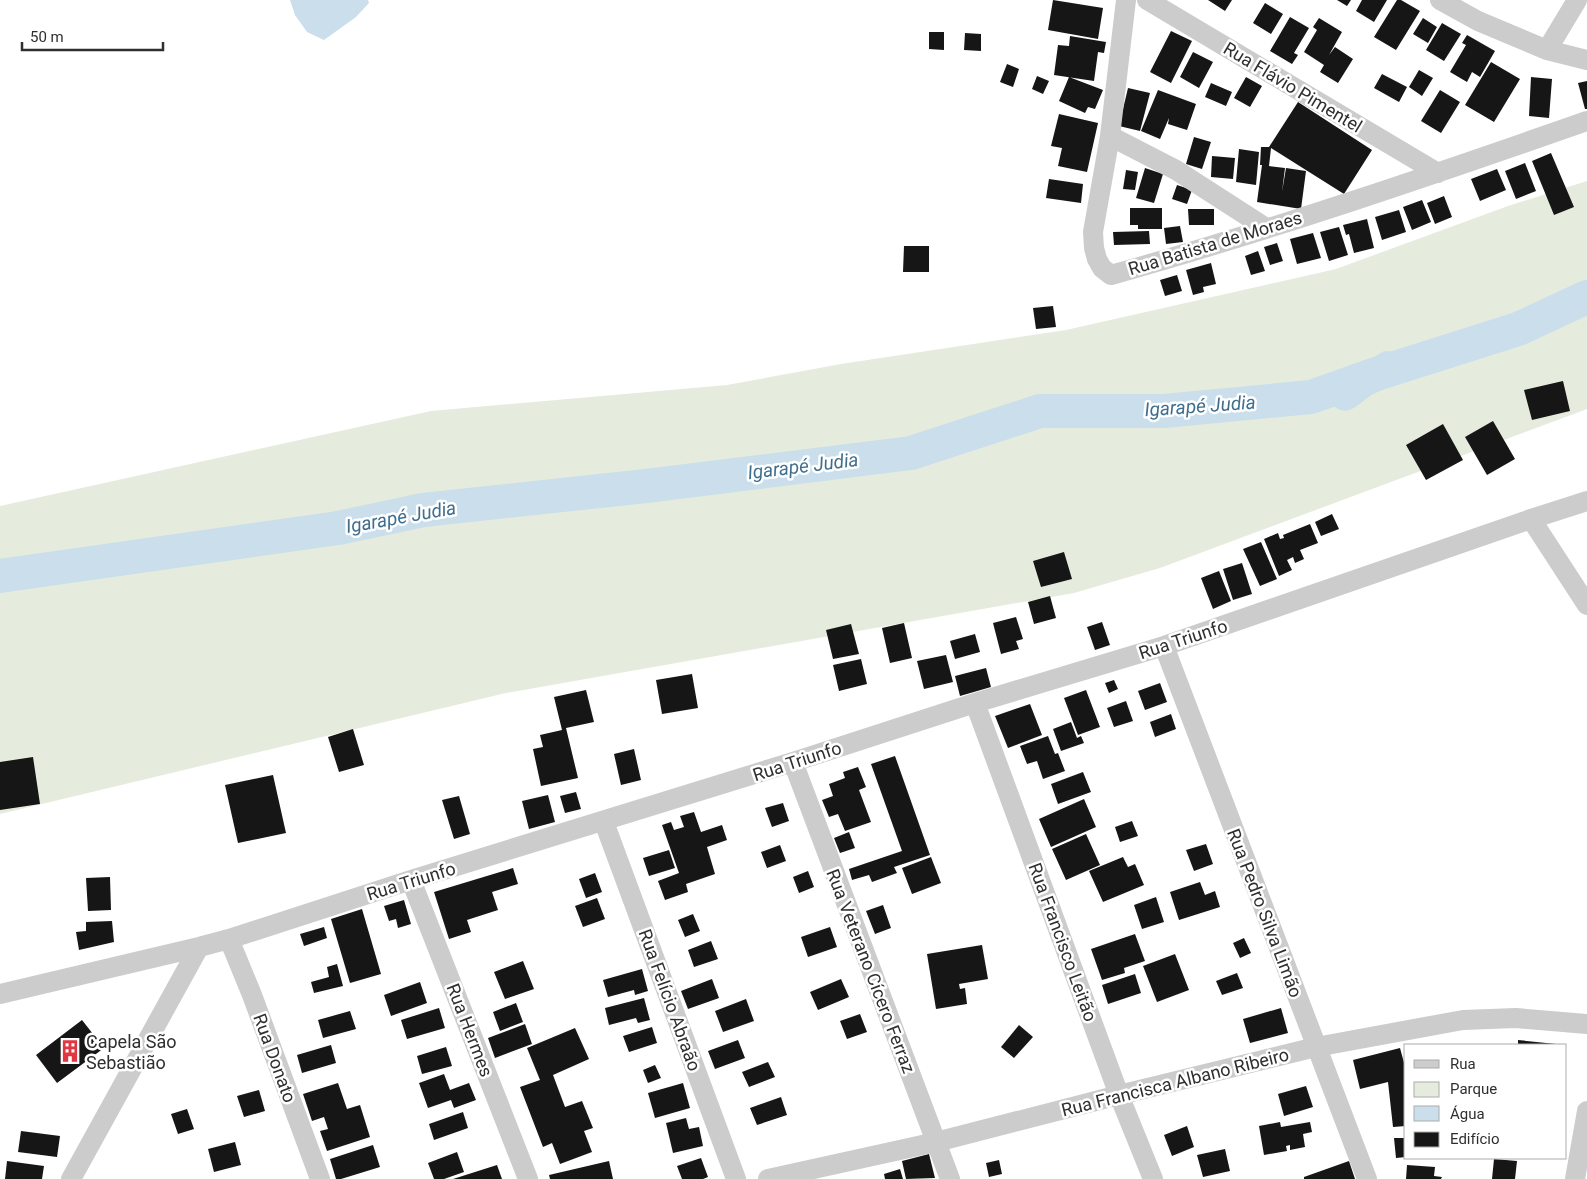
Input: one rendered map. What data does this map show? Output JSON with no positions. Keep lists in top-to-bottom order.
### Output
{
  "streets": {
    "street": [
      "Rua Flávio Pimentel",
      "Rua Batista de Moraes",
      "Rua Triunfo",
      "Rua Pedro Silva Limão",
      "Rua Francisco Leitão",
      "Rua Veterano Cícero Ferraz",
      "Rua Felício Abraão",
      "Rua Hermes",
      "Rua Donato",
      "Rua Francisca Albano Ribeiro"
    ]
  },
  "crossings": [
    ["Rua Flávio Pimentel", "Rua Batista de Moraes"],
    ["Rua Triunfo", "Rua Pedro Silva Limão"],
    ["Rua Triunfo", "Rua Francisco Leitão"],
    ["Rua Triunfo", "Rua Veterano Cícero Ferraz"],
    ["Rua Triunfo", "Rua Felício Abraão"],
    ["Rua Triunfo", "Rua Hermes"],
    ["Rua Triunfo", "Rua Donato"],
    ["Rua Pedro Silva Limão", "Rua Francisca Albano Ribeiro"],
    ["Rua Francisco Leitão", "Rua Francisca Albano Ribeiro"],
    ["Rua Veterano Cícero Ferraz", "Rua Francisca Albano Ribeiro"]
  ],
  "water": ["Igarapé Judia"],
  "places": {
    "building": ["Capela São Sebastião"]
  },
  "legend": [
    "Rua",
    "Parque",
    "Água",
    "Edifício"
  ],
  "scale_bar": "50 m"
}
